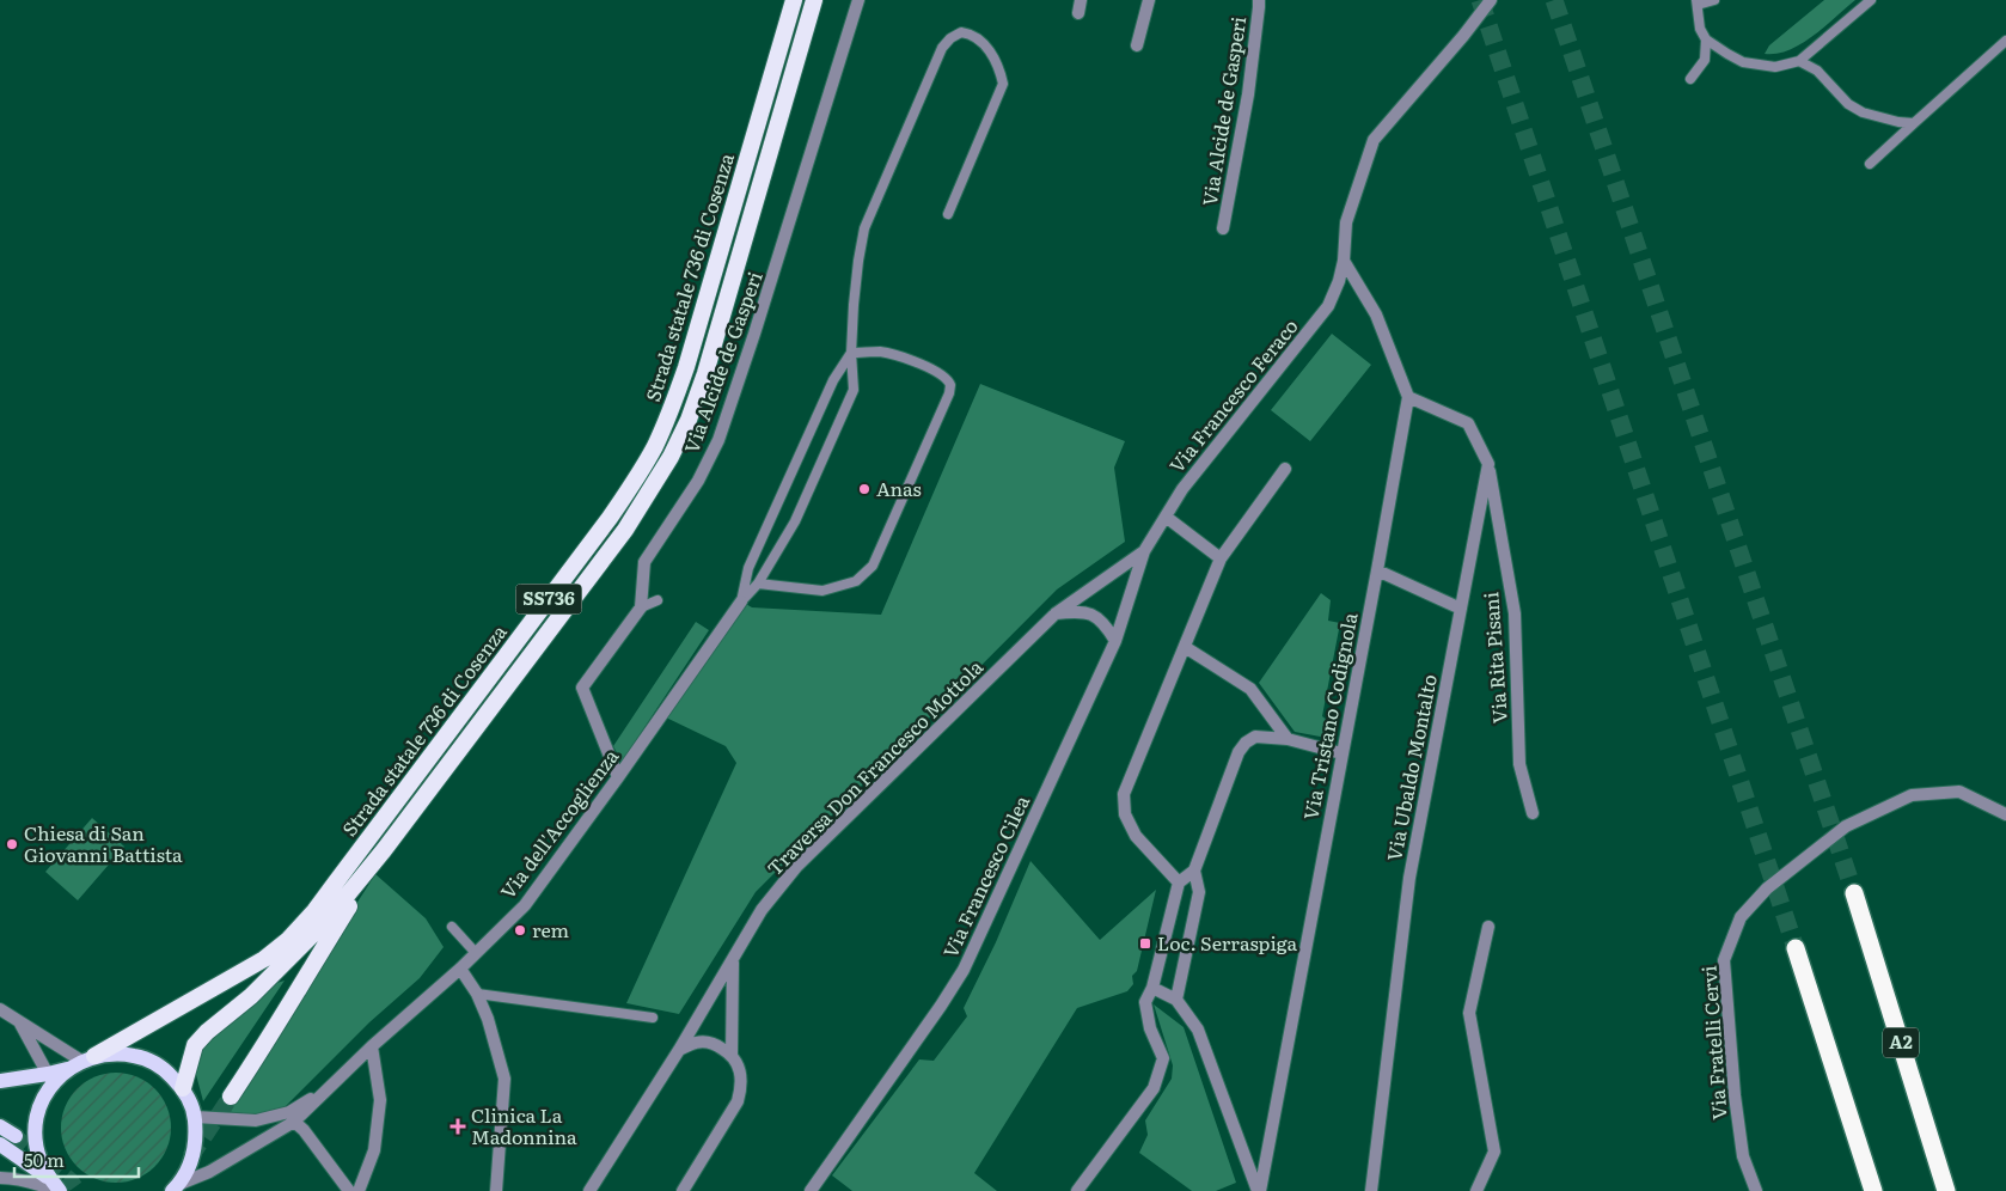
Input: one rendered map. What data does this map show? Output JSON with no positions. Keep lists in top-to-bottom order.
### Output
{
  "streets": {
    "highway": ["Strada statale 736 di Cosenza", "SS736", "A2"],
    "street": [
      "Via Alcide de Gasperi",
      "Via Francesco Feraco",
      "Via Rita Pisani",
      "Via Tristano Codignola",
      "Traversa Don Francesco Mottola",
      "Via Ubaldo Montalto",
      "Via dell'Accoglienza",
      "Via Francesco Cilea",
      "Via Fratelli Cervi"
    ]
  },
  "crossings": [
    ["Via Francesco Feraco", "Traversa Don Francesco Mottola"],
    ["Via Francesco Feraco", "Via Francesco Cilea"],
    ["Via Rita Pisani", "Via Ubaldo Montalto"],
    ["Traversa Don Francesco Mottola", "Via Francesco Cilea"]
  ],
  "places": {
    "other": ["Anas", "Chiesa di San Giovanni Battista", "rem"],
    "transit": ["Loc. Serraspiga"],
    "health": ["Clinica La Madonnina"]
  },
  "scale_bar": "50 m"
}
